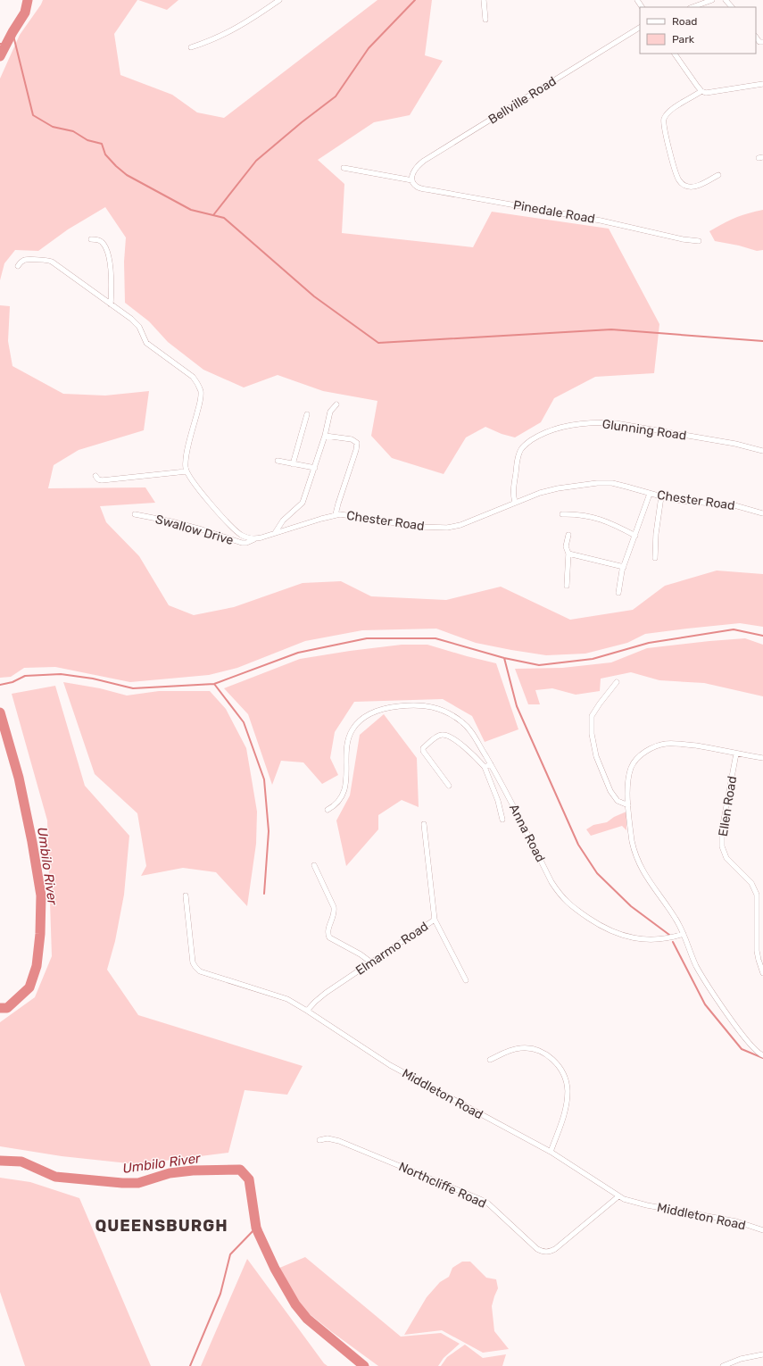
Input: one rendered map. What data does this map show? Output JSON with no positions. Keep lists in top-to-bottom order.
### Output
{
  "streets": {
    "street": [
      "Bellville Road",
      "Pinedale Road",
      "Glunning Road",
      "Chester Road",
      "Swallow Drive",
      "Ellen Road",
      "Anna Road",
      "Elmarmo Road",
      "Middleton Road",
      "Northcliffe Road"
    ]
  },
  "crossings": [
    ["Bellville Road", "Pinedale Road"],
    ["Glunning Road", "Chester Road"],
    ["Chester Road", "Swallow Drive"],
    ["Elmarmo Road", "Middleton Road"],
    ["Middleton Road", "Northcliffe Road"]
  ],
  "districts": ["QUEENSBURGH"],
  "water": ["Umbilo River"],
  "legend": ["Road", "Park"]
}
